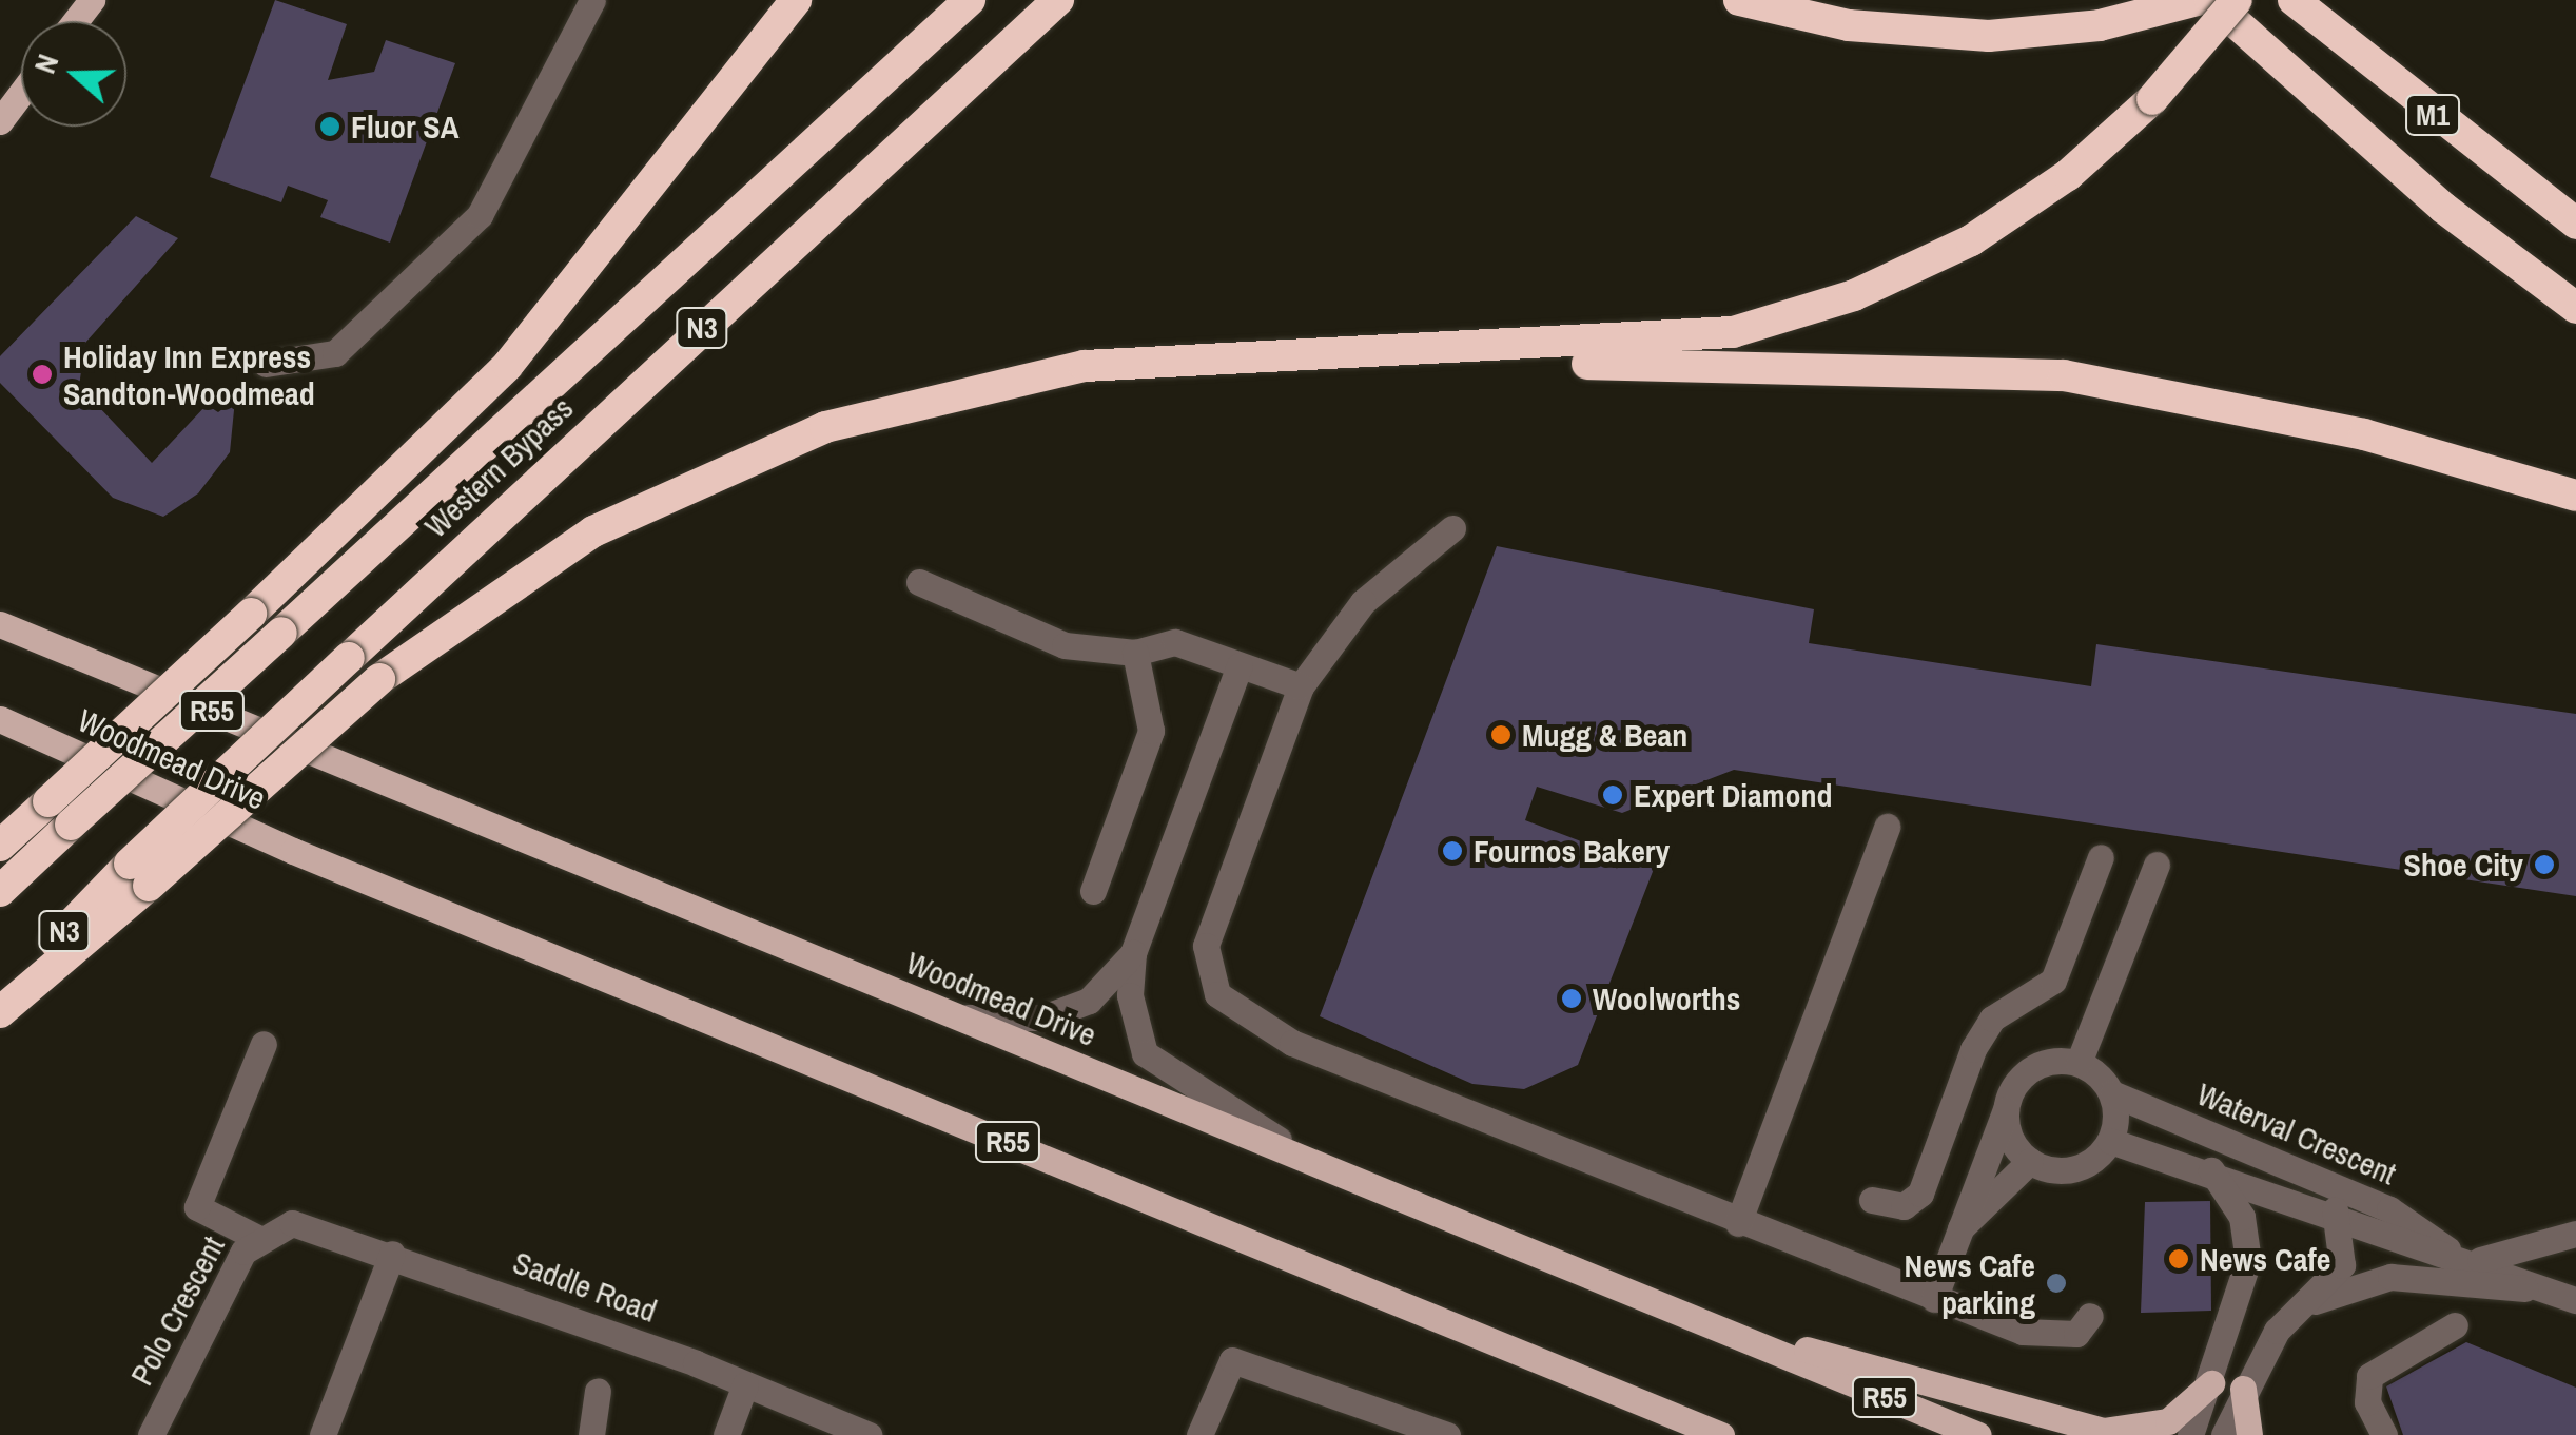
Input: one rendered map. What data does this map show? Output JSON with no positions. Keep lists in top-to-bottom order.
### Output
{
  "streets": {
    "highway": ["M1", "N3", "Western Bypass"],
    "main road": ["R55", "Woodmead Drive"],
    "street": ["Waterval Crescent", "Saddle Road", "Polo Crescent"]
  },
  "crossings": [
    ["Saddle Road", "Polo Crescent"]
  ],
  "places": [
    "Fluor SA",
    "Holiday Inn Express Sandton-Woodmead",
    "Mugg & Bean",
    "Expert Diamond",
    "Fournos Bakery",
    "Shoe City",
    "Woolworths",
    "News Cafe",
    "News Cafe parking"
  ],
  "north": "left"
}
